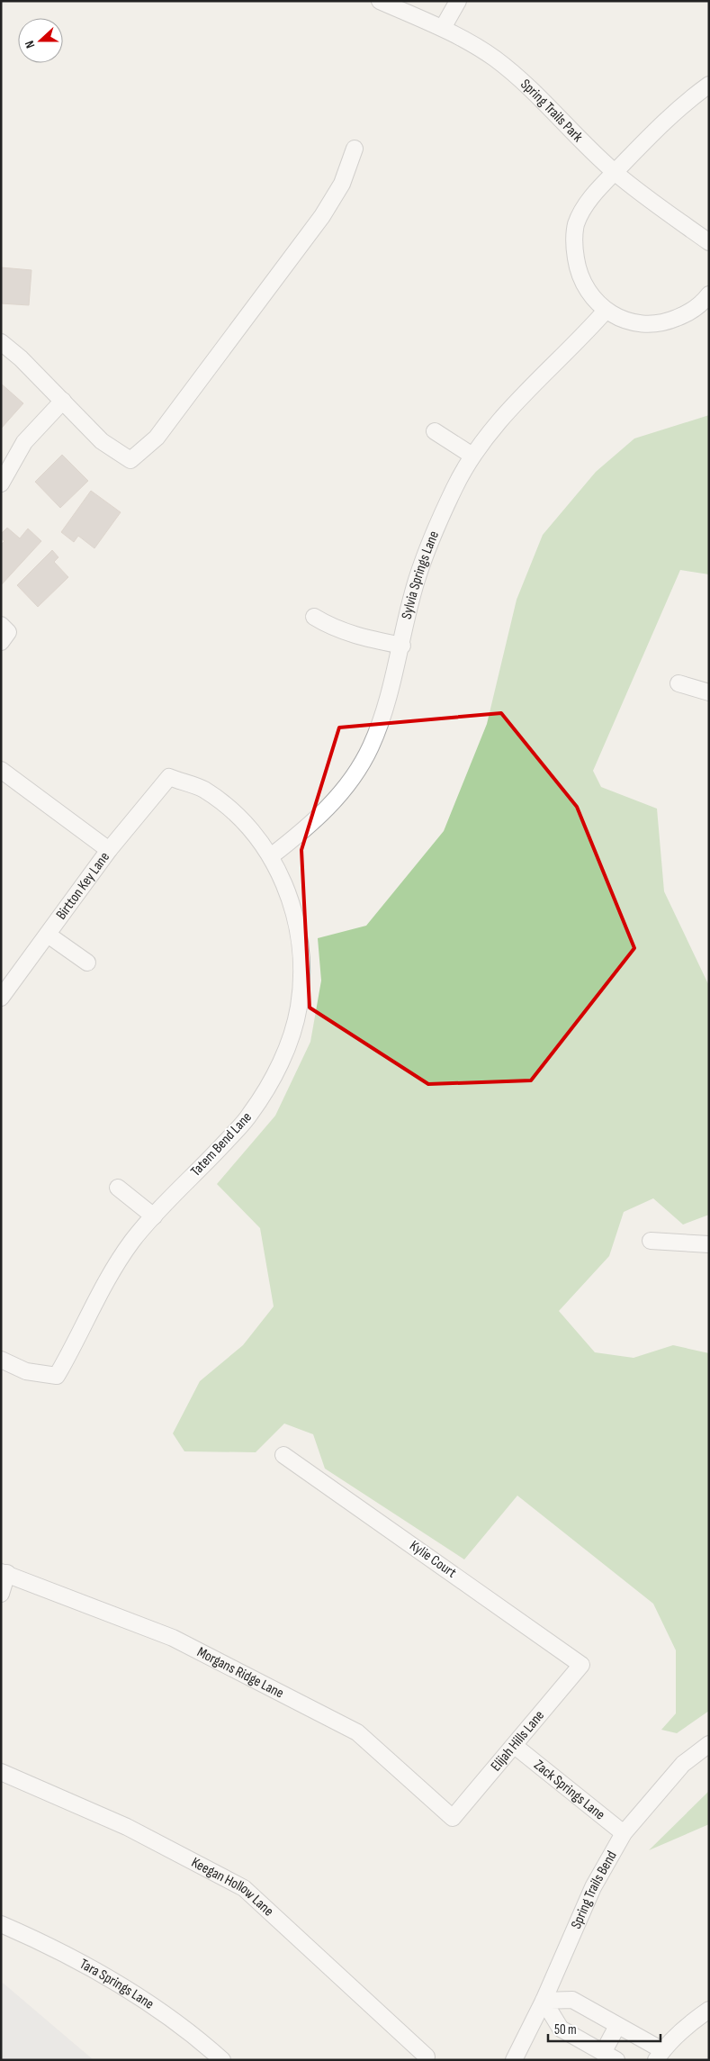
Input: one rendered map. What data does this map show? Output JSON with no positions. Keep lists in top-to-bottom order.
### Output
{
  "streets": {
    "street": [
      "Spring Trails Park",
      "Sylvia Springs Lane",
      "Birtton Key Lane",
      "Tatem Bend Lane",
      "Kylie Court",
      "Morgans Ridge Lane",
      "Elijah Hills Lane",
      "Zack Springs Lane",
      "Keegan Hollow Lane",
      "Spring Trails Bend",
      "Tara Springs Lane"
    ]
  },
  "crossings": [
    ["Sylvia Springs Lane", "Tatem Bend Lane"],
    ["Birtton Key Lane", "Tatem Bend Lane"],
    ["Kylie Court", "Elijah Hills Lane"],
    ["Morgans Ridge Lane", "Elijah Hills Lane"],
    ["Elijah Hills Lane", "Zack Springs Lane"],
    ["Zack Springs Lane", "Spring Trails Bend"]
  ],
  "scale_bar": "50 m",
  "north": "left"
}
